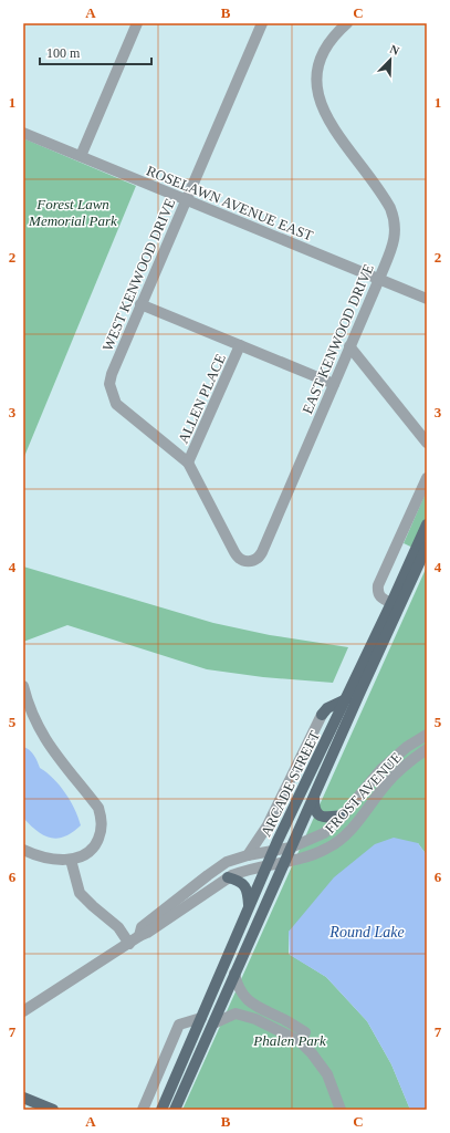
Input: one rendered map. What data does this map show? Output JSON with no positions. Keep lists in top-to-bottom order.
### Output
{
  "streets": {
    "main road": ["ARCADE STREET"],
    "street": [
      "ROSELAWN AVENUE EAST",
      "WEST KENWOOD DRIVE",
      "EAST KENWOOD DRIVE",
      "ALLEN PLACE",
      "FROST AVENUE"
    ]
  },
  "crossings": [
    ["ROSELAWN AVENUE EAST", "WEST KENWOOD DRIVE"],
    ["ROSELAWN AVENUE EAST", "EAST KENWOOD DRIVE"],
    ["WEST KENWOOD DRIVE", "EAST KENWOOD DRIVE"],
    ["WEST KENWOOD DRIVE", "ALLEN PLACE"],
    ["EAST KENWOOD DRIVE", "ALLEN PLACE"],
    ["ARCADE STREET", "FROST AVENUE"]
  ],
  "water": ["Round Lake"],
  "parks": ["Forest Lawn Memorial Park", "Phalen Park"],
  "scale_bar": "100 m",
  "north": "top right",
  "grid": {
    "columns": ["A", "B", "C"],
    "rows": [
      "1",
      "2",
      "3",
      "4",
      "5",
      "6",
      "7"
    ]
  }
}
